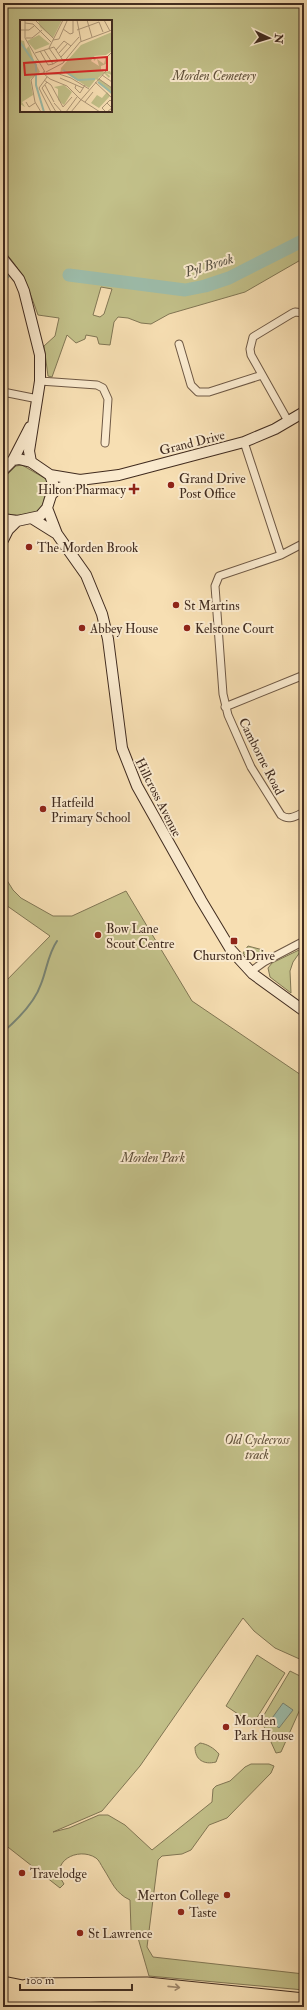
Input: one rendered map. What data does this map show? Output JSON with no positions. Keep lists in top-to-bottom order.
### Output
{
  "streets": {
    "street": ["Grand Drive", "Camborne Road", "Hillcross Avenue"]
  },
  "water": ["Pyl Brook"],
  "parks": ["Morden Cemetery", "Morden Park", "Old Cyclecross track"],
  "places": {
    "other": [
      "Grand Drive Post Office",
      "The Morden Brook",
      "St Martins",
      "Abbey House",
      "Kelstone Court",
      "Hatfeild Primary School",
      "Bow Lane Scout Centre",
      "Morden Park House",
      "Travelodge",
      "Merton College",
      "Taste",
      "St Lawrence"
    ],
    "health": ["Hilton Pharmacy"],
    "transit": ["Churston Drive"]
  },
  "scale_bar": "100 m",
  "north": "right"
}
